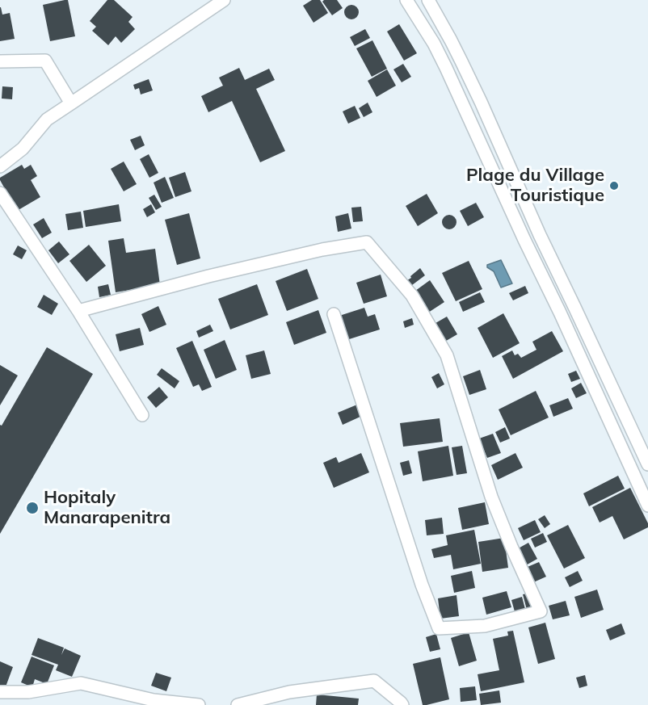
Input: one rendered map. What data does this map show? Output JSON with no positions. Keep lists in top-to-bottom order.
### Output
{
  "places": ["Plage du Village Touristique", "Hopitaly Manarapenitra"]
}
